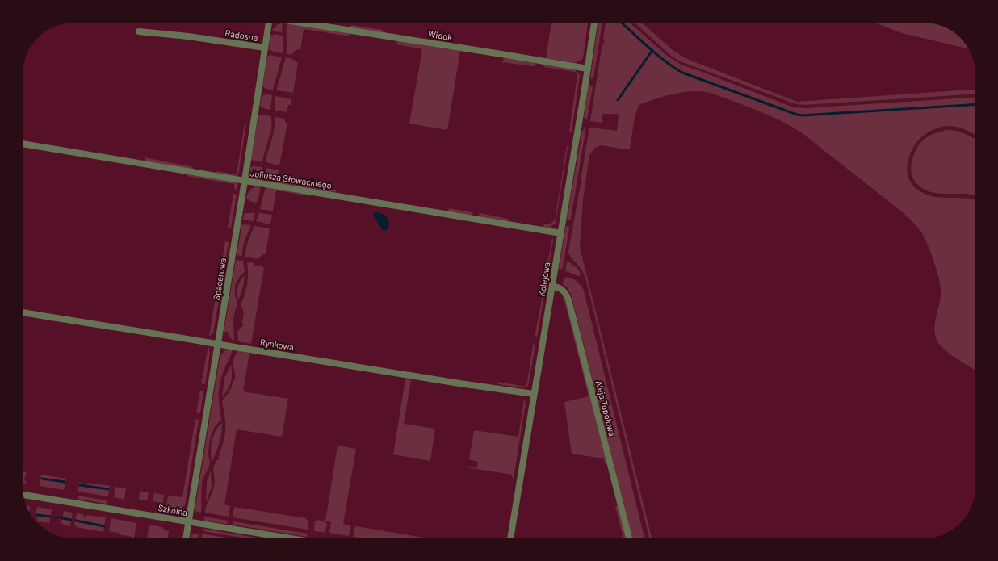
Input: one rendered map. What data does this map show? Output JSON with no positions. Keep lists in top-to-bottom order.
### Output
{
  "streets": {
    "street": [
      "Radosna",
      "Widok",
      "Juliusza Słowackiego",
      "Spacerowa",
      "Kolejowa",
      "Rynkowa",
      "Aleja Topolowa",
      "Szkolna"
    ]
  },
  "crossings": [
    ["Radosna", "Spacerowa"],
    ["Widok", "Kolejowa"],
    ["Juliusza Słowackiego", "Spacerowa"],
    ["Juliusza Słowackiego", "Kolejowa"],
    ["Spacerowa", "Rynkowa"],
    ["Spacerowa", "Szkolna"],
    ["Kolejowa", "Rynkowa"],
    ["Kolejowa", "Aleja Topolowa"]
  ]
}
